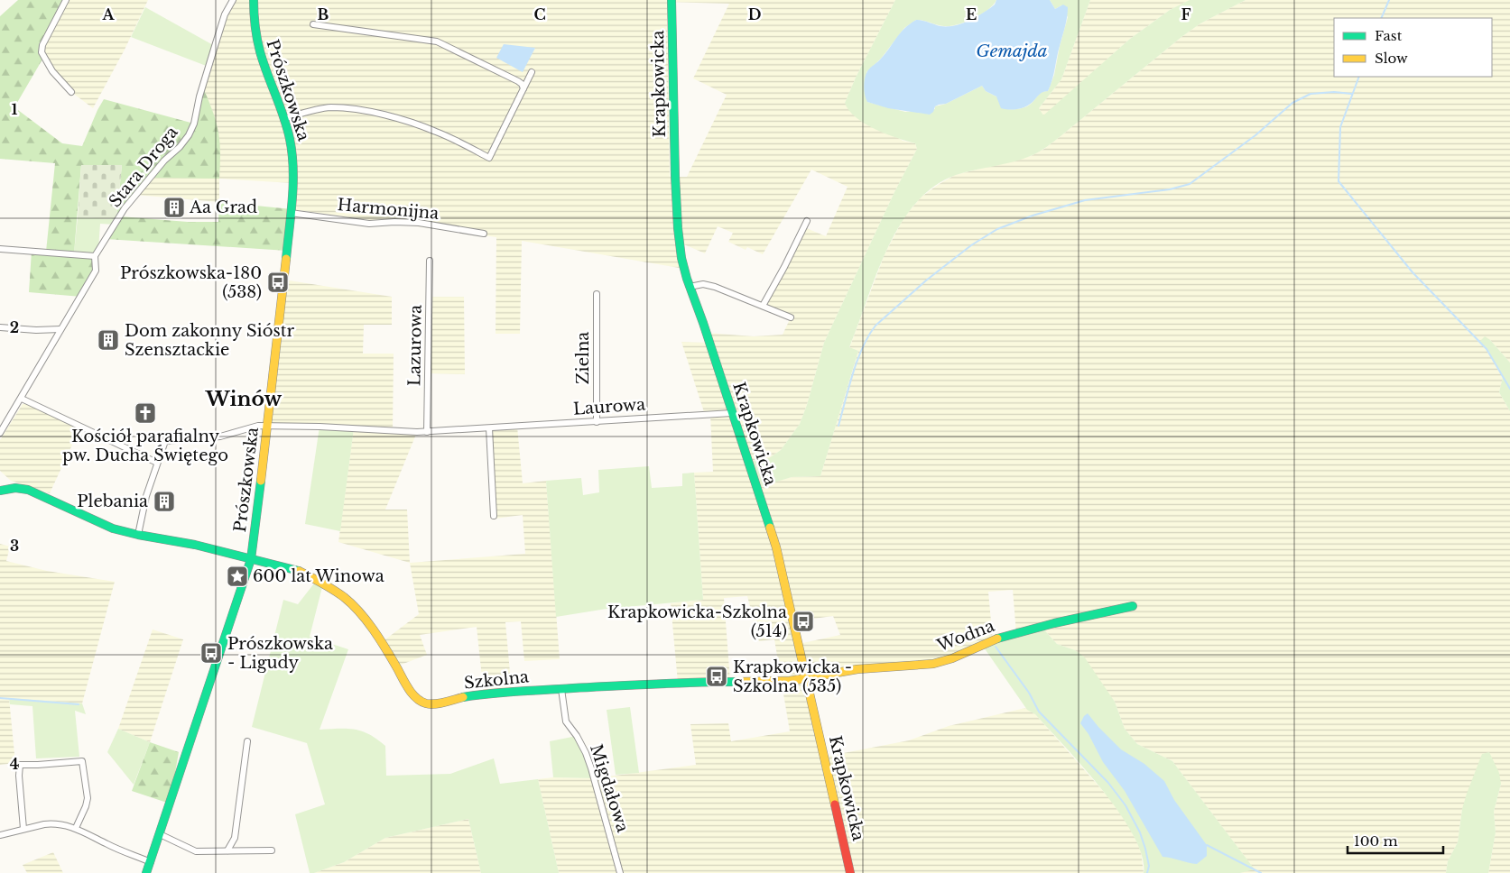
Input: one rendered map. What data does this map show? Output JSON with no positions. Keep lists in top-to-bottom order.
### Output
{
  "streets": {
    "main road": [
      "Krapkowicka",
      "Prószkowska",
      "Wodna",
      "Szkolna"
    ],
    "street": [
      "Stara Droga",
      "Harmonijna",
      "Lazurowa",
      "Zielna",
      "Laurowa",
      "Migdałowa"
    ]
  },
  "crossings": [
    ["Krapkowicka", "Laurowa"],
    ["Krapkowicka", "Wodna"],
    ["Krapkowicka", "Szkolna"],
    ["Prószkowska", "Harmonijna"],
    ["Prószkowska", "Laurowa"],
    ["Prószkowska", "Szkolna"],
    ["Lazurowa", "Laurowa"],
    ["Zielna", "Laurowa"],
    ["Wodna", "Szkolna"],
    ["Szkolna", "Migdałowa"]
  ],
  "districts": ["Winów"],
  "water": ["Gemajda"],
  "places": {
    "building": ["Aa Grad", "Dom zakonny Sióstr Szensztackie", "Plebania"],
    "bus stop": [
      "Prószkowska-180 (538)",
      "Krapkowicka-Szkolna (514)",
      "Prószkowska - Ligudy",
      "Krapkowicka - Szkolna (535)"
    ],
    "church": ["Kościół parafialny pw. Ducha Świętego"],
    "place": ["600 lat Winowa"]
  },
  "legend": ["Fast", "Slow"],
  "scale_bar": "100 m",
  "grid": {
    "columns": [
      "A",
      "B",
      "C",
      "D",
      "E",
      "F"
    ],
    "rows": [
      "1",
      "2",
      "3",
      "4"
    ]
  }
}
